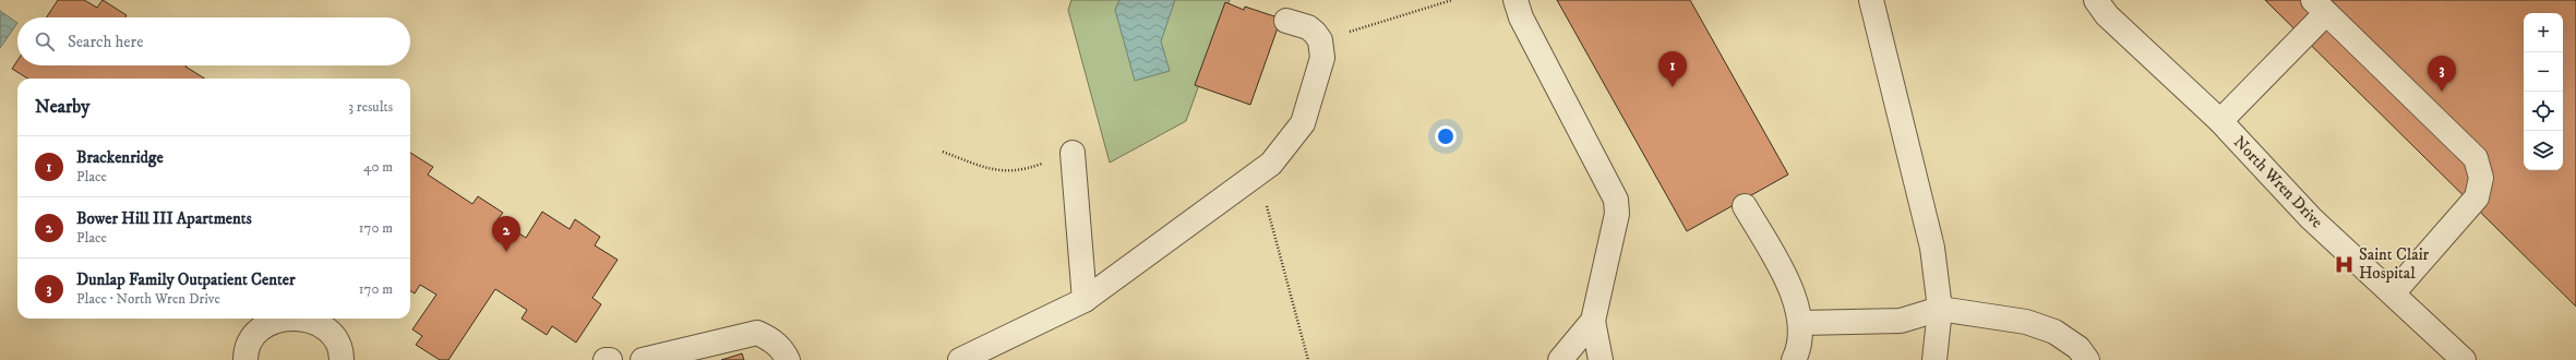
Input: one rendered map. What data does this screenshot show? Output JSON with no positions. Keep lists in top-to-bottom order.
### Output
{
  "streets": {
    "street": ["North Wren Drive"]
  },
  "places": {
    "hospital": ["Saint Clair Hospital"]
  },
  "page": {
    "map_buttons": ["+", "−"],
    "search": "Search here",
    "pins": ["1", "3", "2"],
    "heading": ["Nearby", "3 results"],
    "list": [
      {
        "mark": "1",
        "name": "Brackenridge",
        "note": "Place",
        "value": "40 m"
      },
      {
        "mark": "2",
        "name": "Bower Hill III Apartments",
        "note": "Place",
        "value": "170 m"
      },
      {
        "mark": "3",
        "name": "Dunlap Family Outpatient Center",
        "note": "Place · North Wren Drive",
        "value": "170 m"
      }
    ]
  }
}
